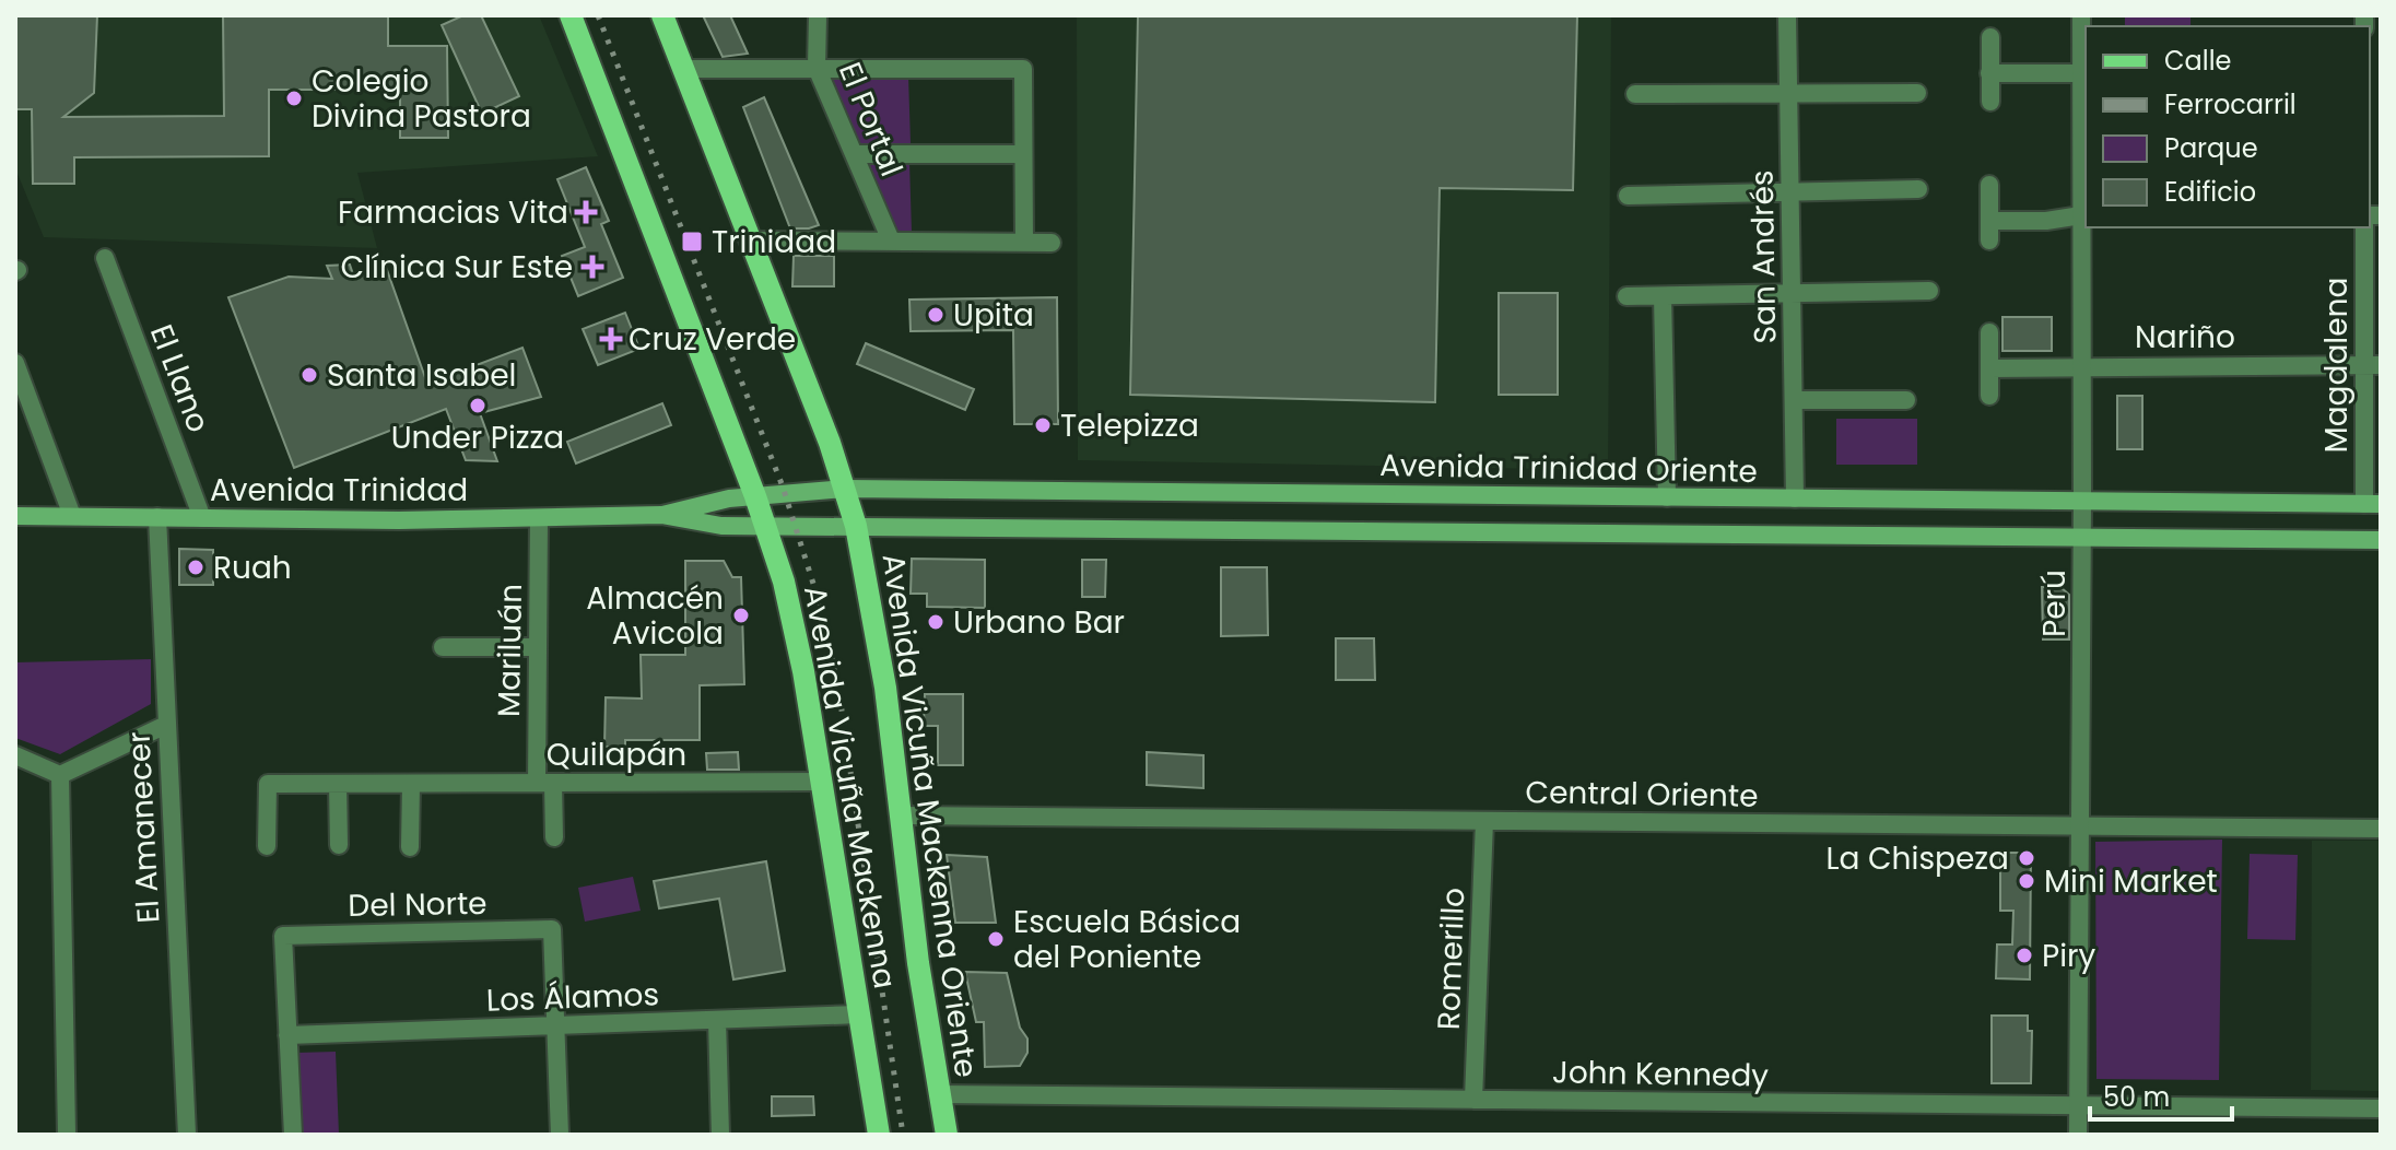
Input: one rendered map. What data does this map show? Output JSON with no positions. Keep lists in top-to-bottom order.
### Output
{
  "streets": {
    "main road": [
      "Avenida Trinidad Oriente",
      "Avenida Trinidad",
      "Avenida Vicuña Mackenna",
      "Avenida Vicuña Mackenna Oriente"
    ],
    "street": [
      "El Portal",
      "San Andrés",
      "Nariño",
      "Magdalena",
      "El Llano",
      "Perú",
      "Mariluán",
      "Quilapán",
      "Central Oriente",
      "El Amanecer",
      "Del Norte",
      "Romerillo",
      "Los Álamos",
      "John Kennedy"
    ]
  },
  "crossings": [
    ["San Andrés", "Avenida Trinidad Oriente"],
    ["Nariño", "Magdalena"],
    ["Nariño", "Perú"],
    ["Magdalena", "Avenida Trinidad Oriente"],
    ["El Llano", "Avenida Trinidad"],
    ["Avenida Trinidad Oriente", "Avenida Trinidad"],
    ["Avenida Trinidad Oriente", "Perú"],
    ["Avenida Trinidad Oriente", "Avenida Vicuña Mackenna"],
    ["Avenida Trinidad Oriente", "Avenida Vicuña Mackenna Oriente"],
    ["Avenida Trinidad", "Mariluán"],
    ["Avenida Trinidad", "Avenida Vicuña Mackenna"],
    ["Avenida Trinidad", "El Amanecer"],
    ["Perú", "Central Oriente"],
    ["Perú", "John Kennedy"],
    ["Mariluán", "Quilapán"],
    ["Quilapán", "Avenida Vicuña Mackenna"],
    ["Avenida Vicuña Mackenna", "Los Álamos"],
    ["Central Oriente", "Avenida Vicuña Mackenna Oriente"],
    ["Central Oriente", "Romerillo"],
    ["Avenida Vicuña Mackenna Oriente", "John Kennedy"],
    ["Del Norte", "Los Álamos"],
    ["Romerillo", "John Kennedy"]
  ],
  "places": {
    "other": [
      "Colegio Divina Pastora",
      "Upita",
      "Santa Isabel",
      "Under Pizza",
      "Telepizza",
      "Ruah",
      "Almacén Avicola",
      "Urbano Bar",
      "La Chispeza",
      "Mini Market",
      "Escuela Básica del Poniente",
      "Piry"
    ],
    "health": ["Farmacias Vita", "Clínica Sur Este", "Cruz Verde"],
    "transit": ["Trinidad"]
  },
  "legend": [
    "Calle",
    "Ferrocarril",
    "Parque",
    "Edificio"
  ],
  "scale_bar": "50 m"
}
